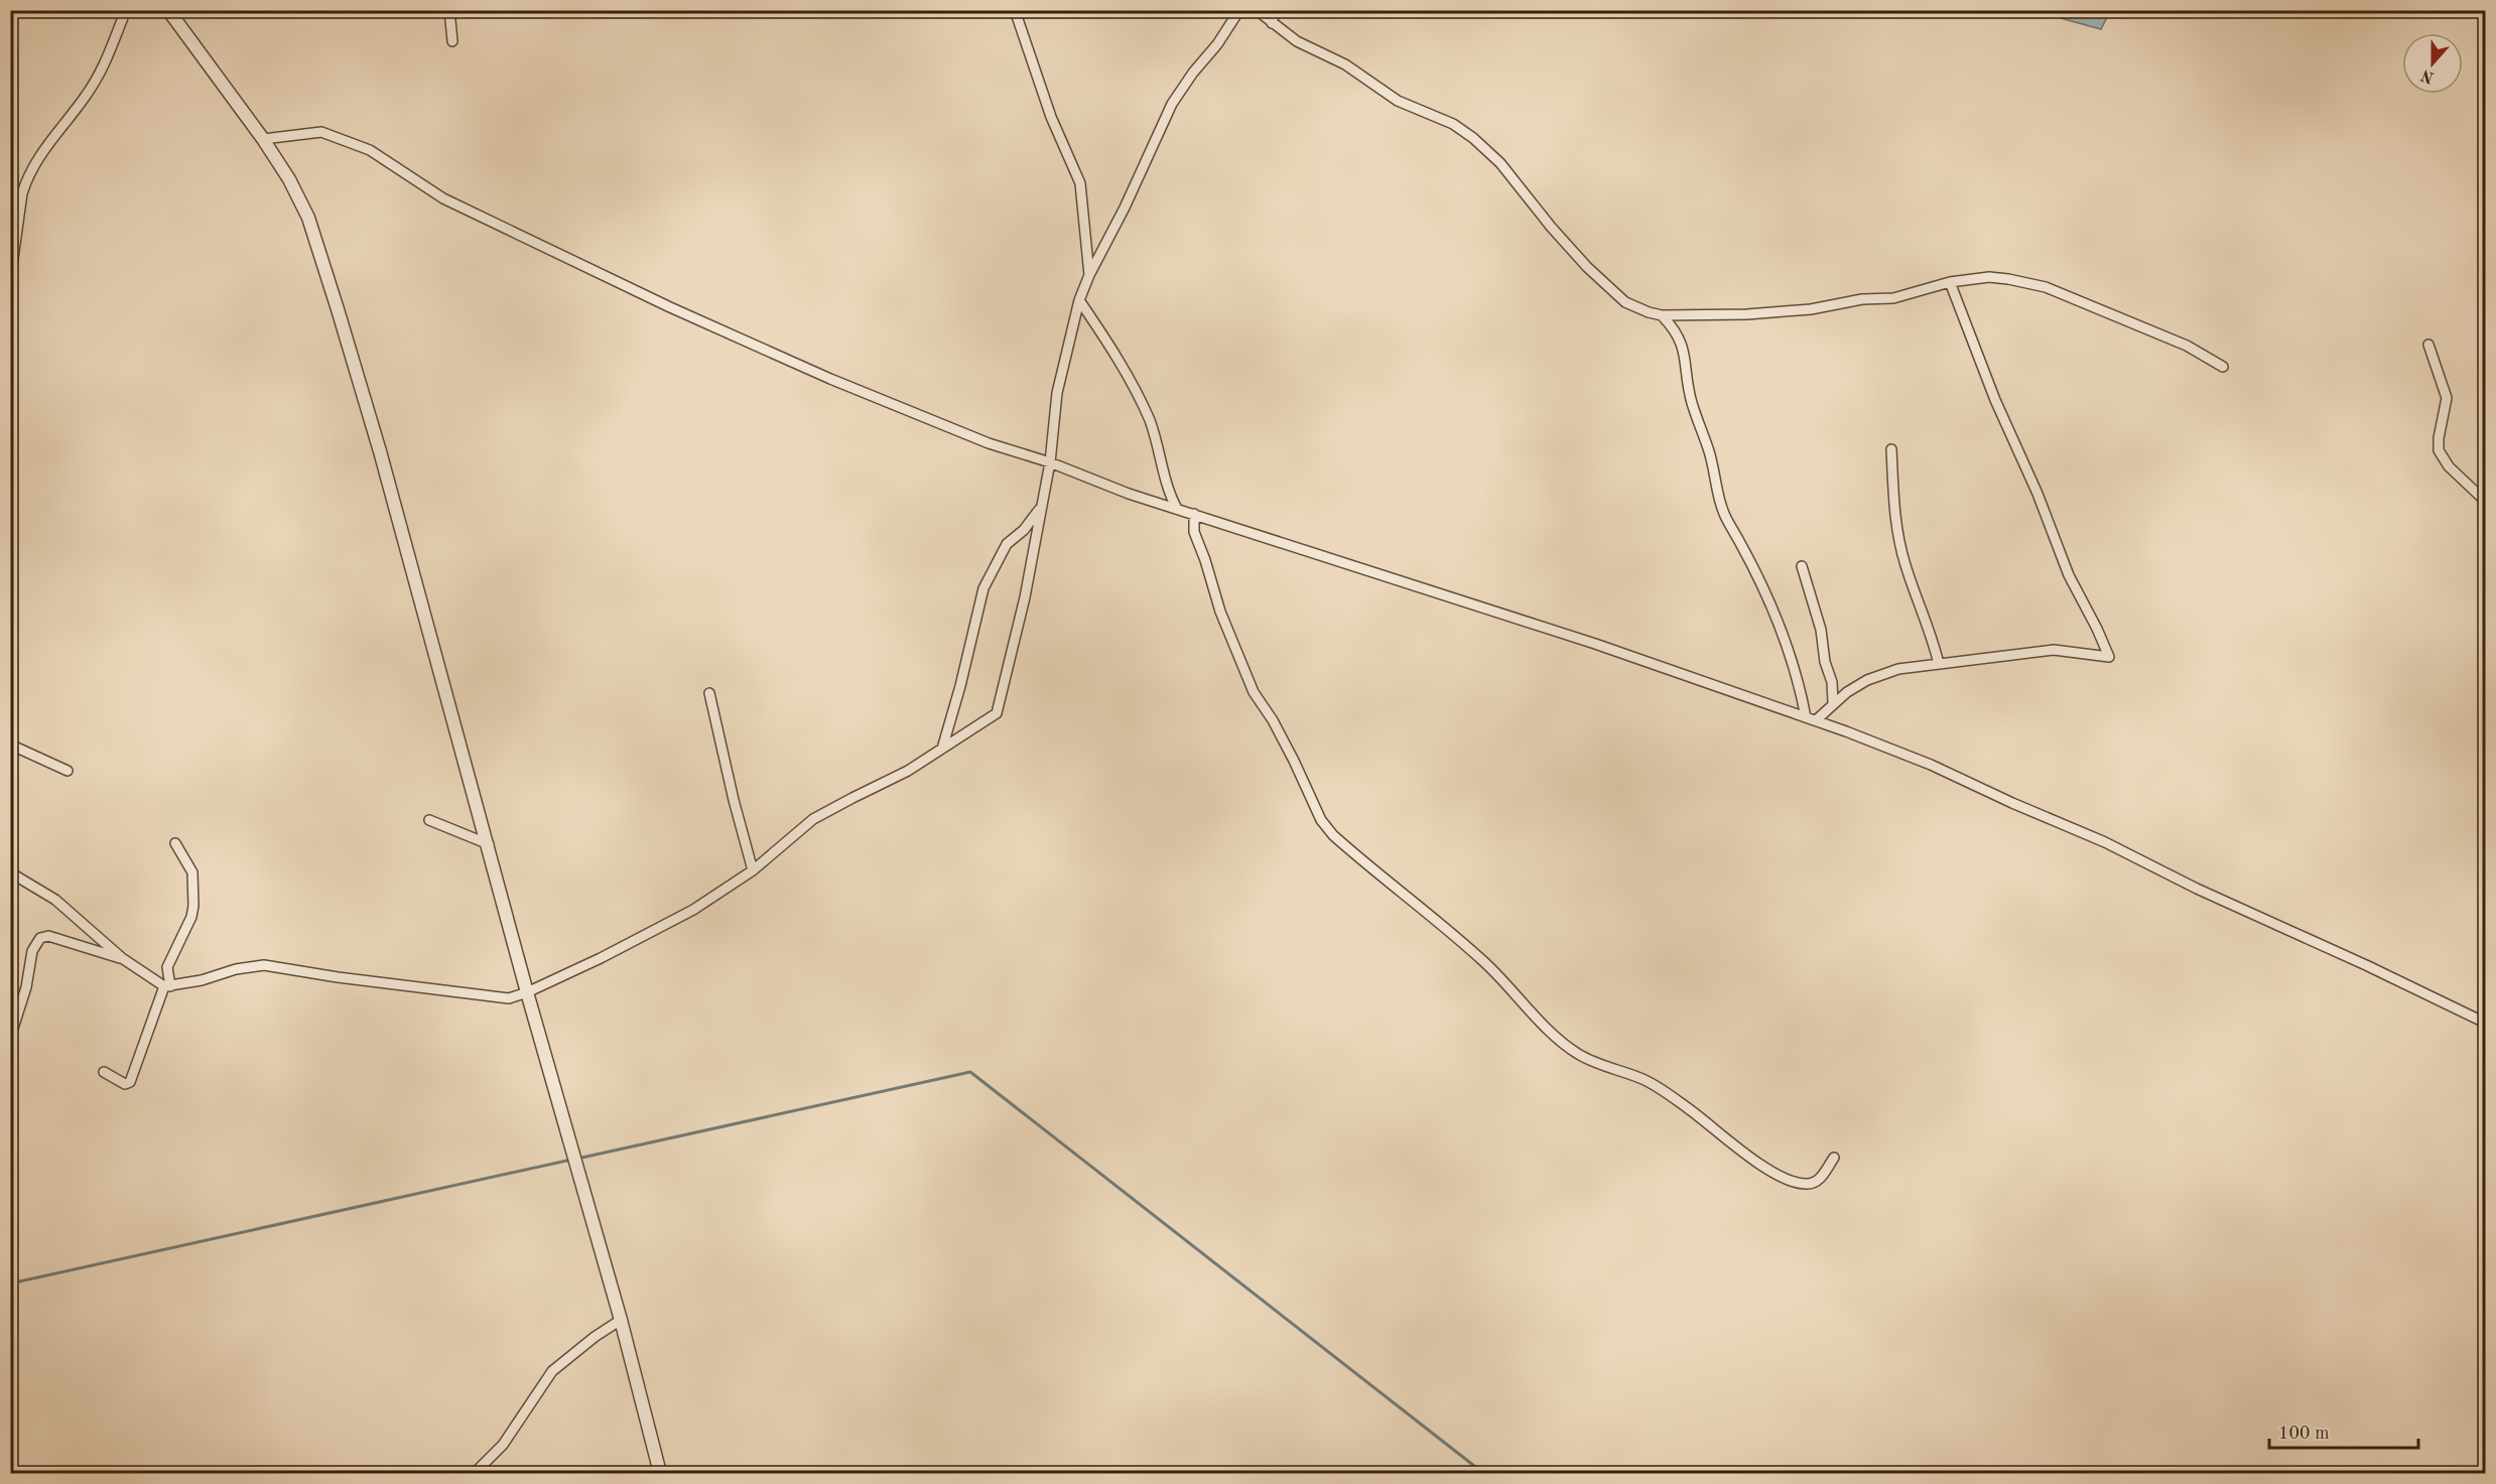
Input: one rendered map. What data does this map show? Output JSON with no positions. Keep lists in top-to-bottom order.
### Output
{
  "scale_bar": "100 m",
  "north": "bottom"
}
